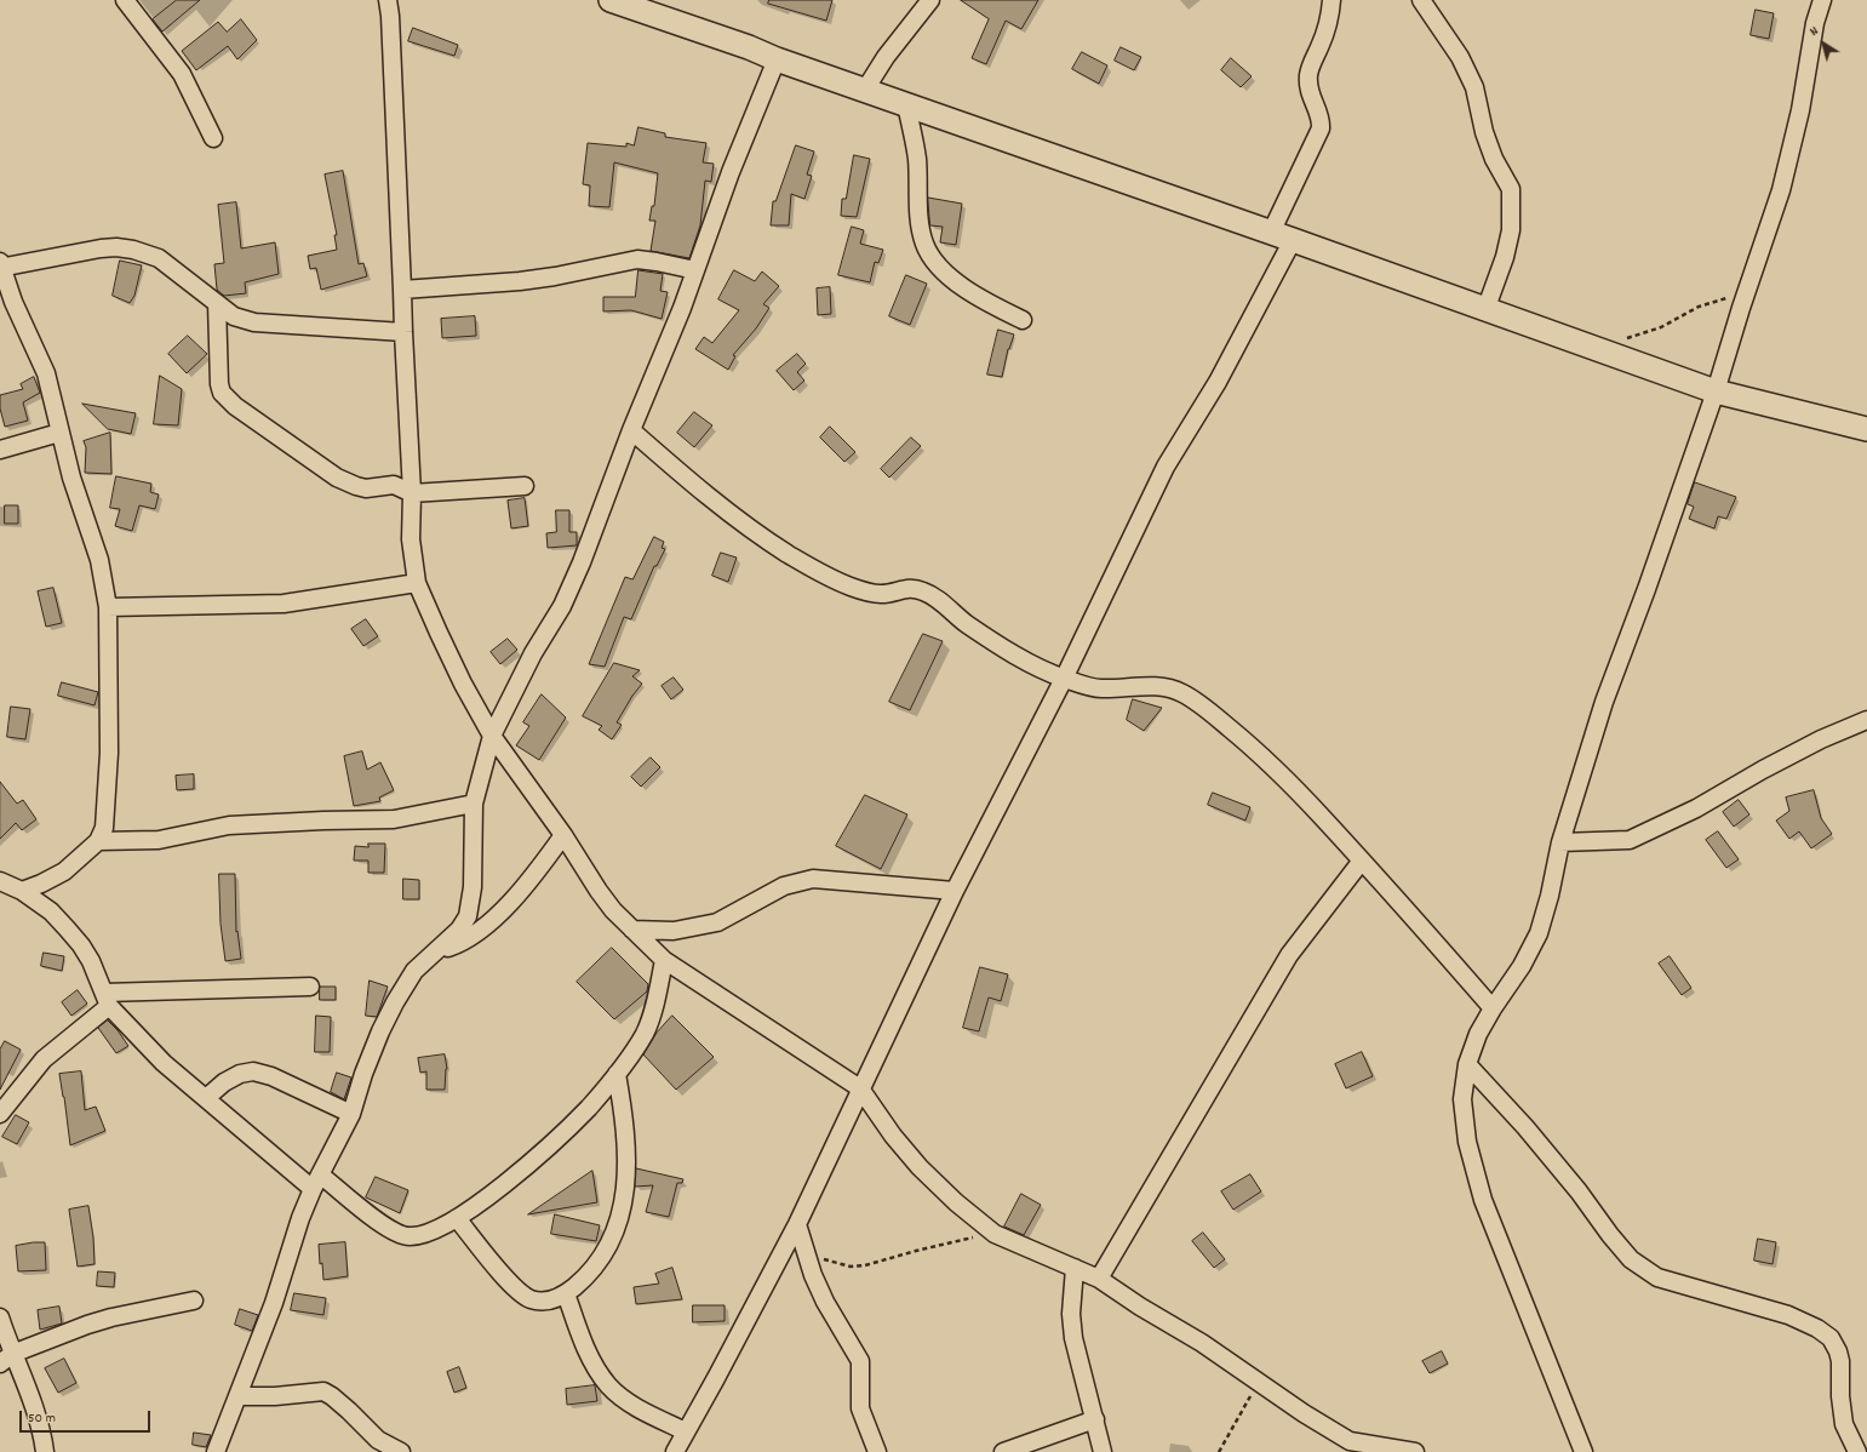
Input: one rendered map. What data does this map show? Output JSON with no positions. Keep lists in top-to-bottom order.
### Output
{
  "scale_bar": "50 m",
  "north": "top left"
}
